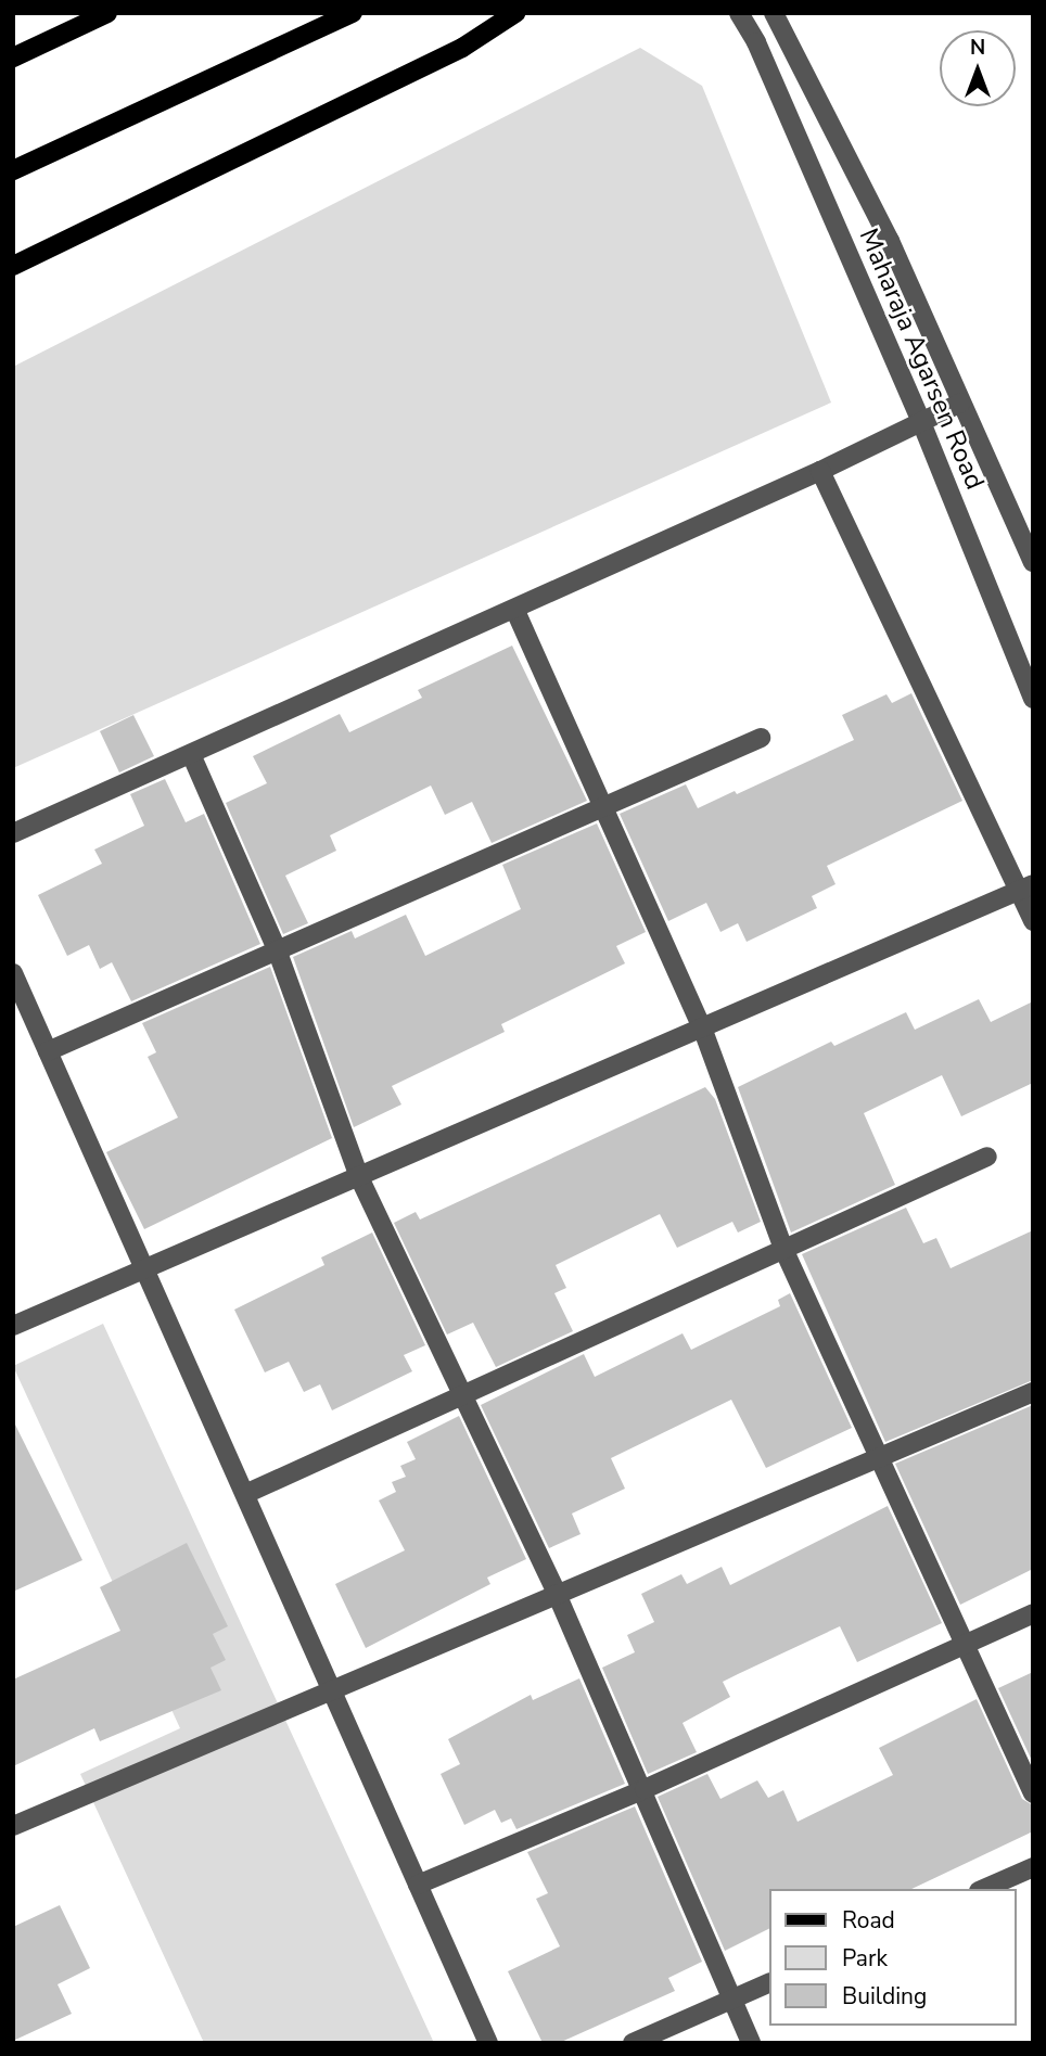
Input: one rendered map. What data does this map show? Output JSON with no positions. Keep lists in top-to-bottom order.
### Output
{
  "streets": {
    "street": ["Maharaja Agarsen Road"]
  },
  "legend": ["Road", "Park", "Building"],
  "north": "top"
}
